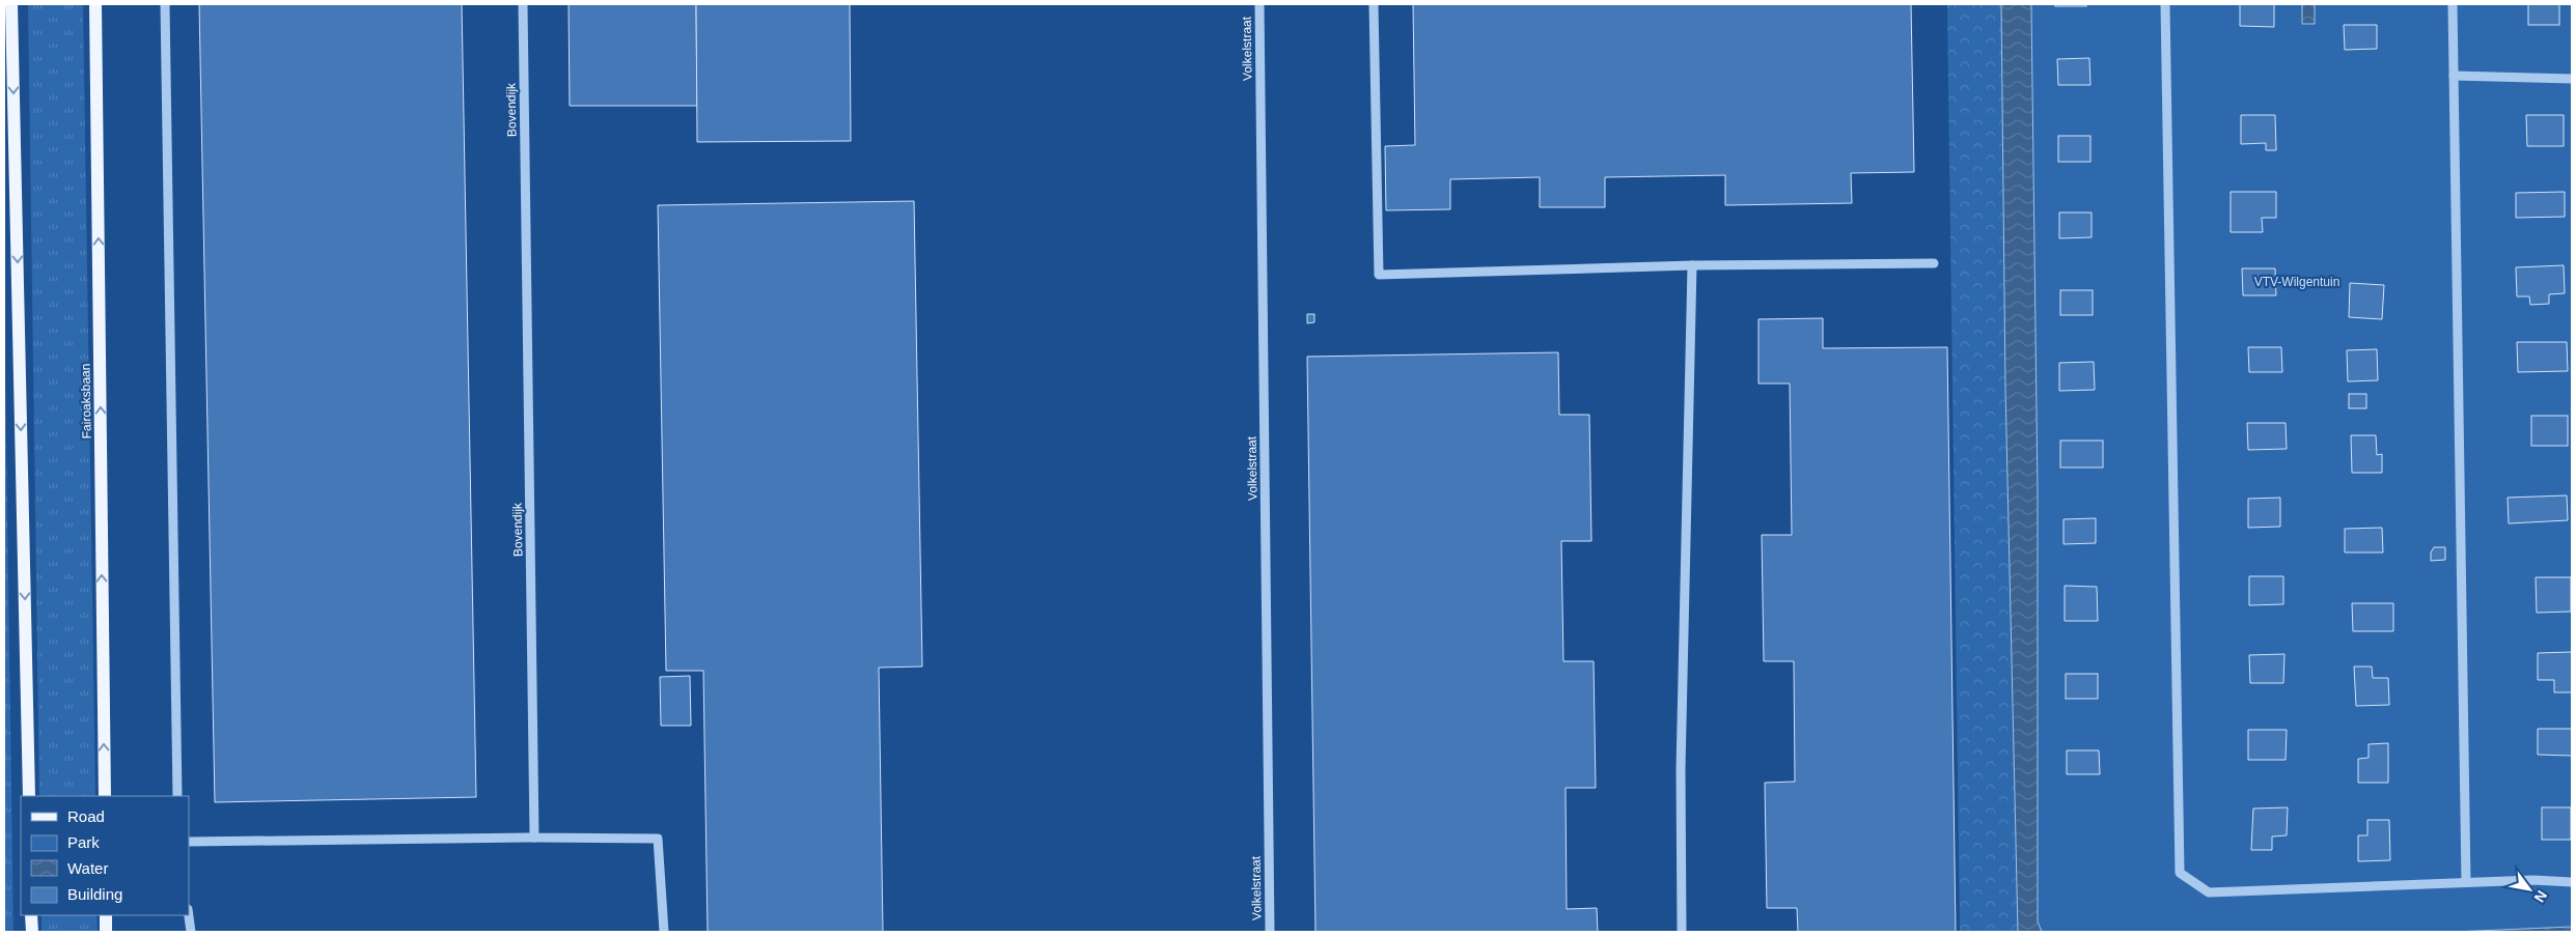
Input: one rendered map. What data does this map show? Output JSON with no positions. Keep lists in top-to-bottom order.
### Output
{
  "streets": {
    "main road": ["Fairoaksbaan"],
    "street": ["Volkelstraat", "Bovendijk"]
  },
  "parks": ["VTV-Wilgentuin"],
  "legend": [
    "Road",
    "Park",
    "Water",
    "Building"
  ],
  "north": "bottom right"
}
